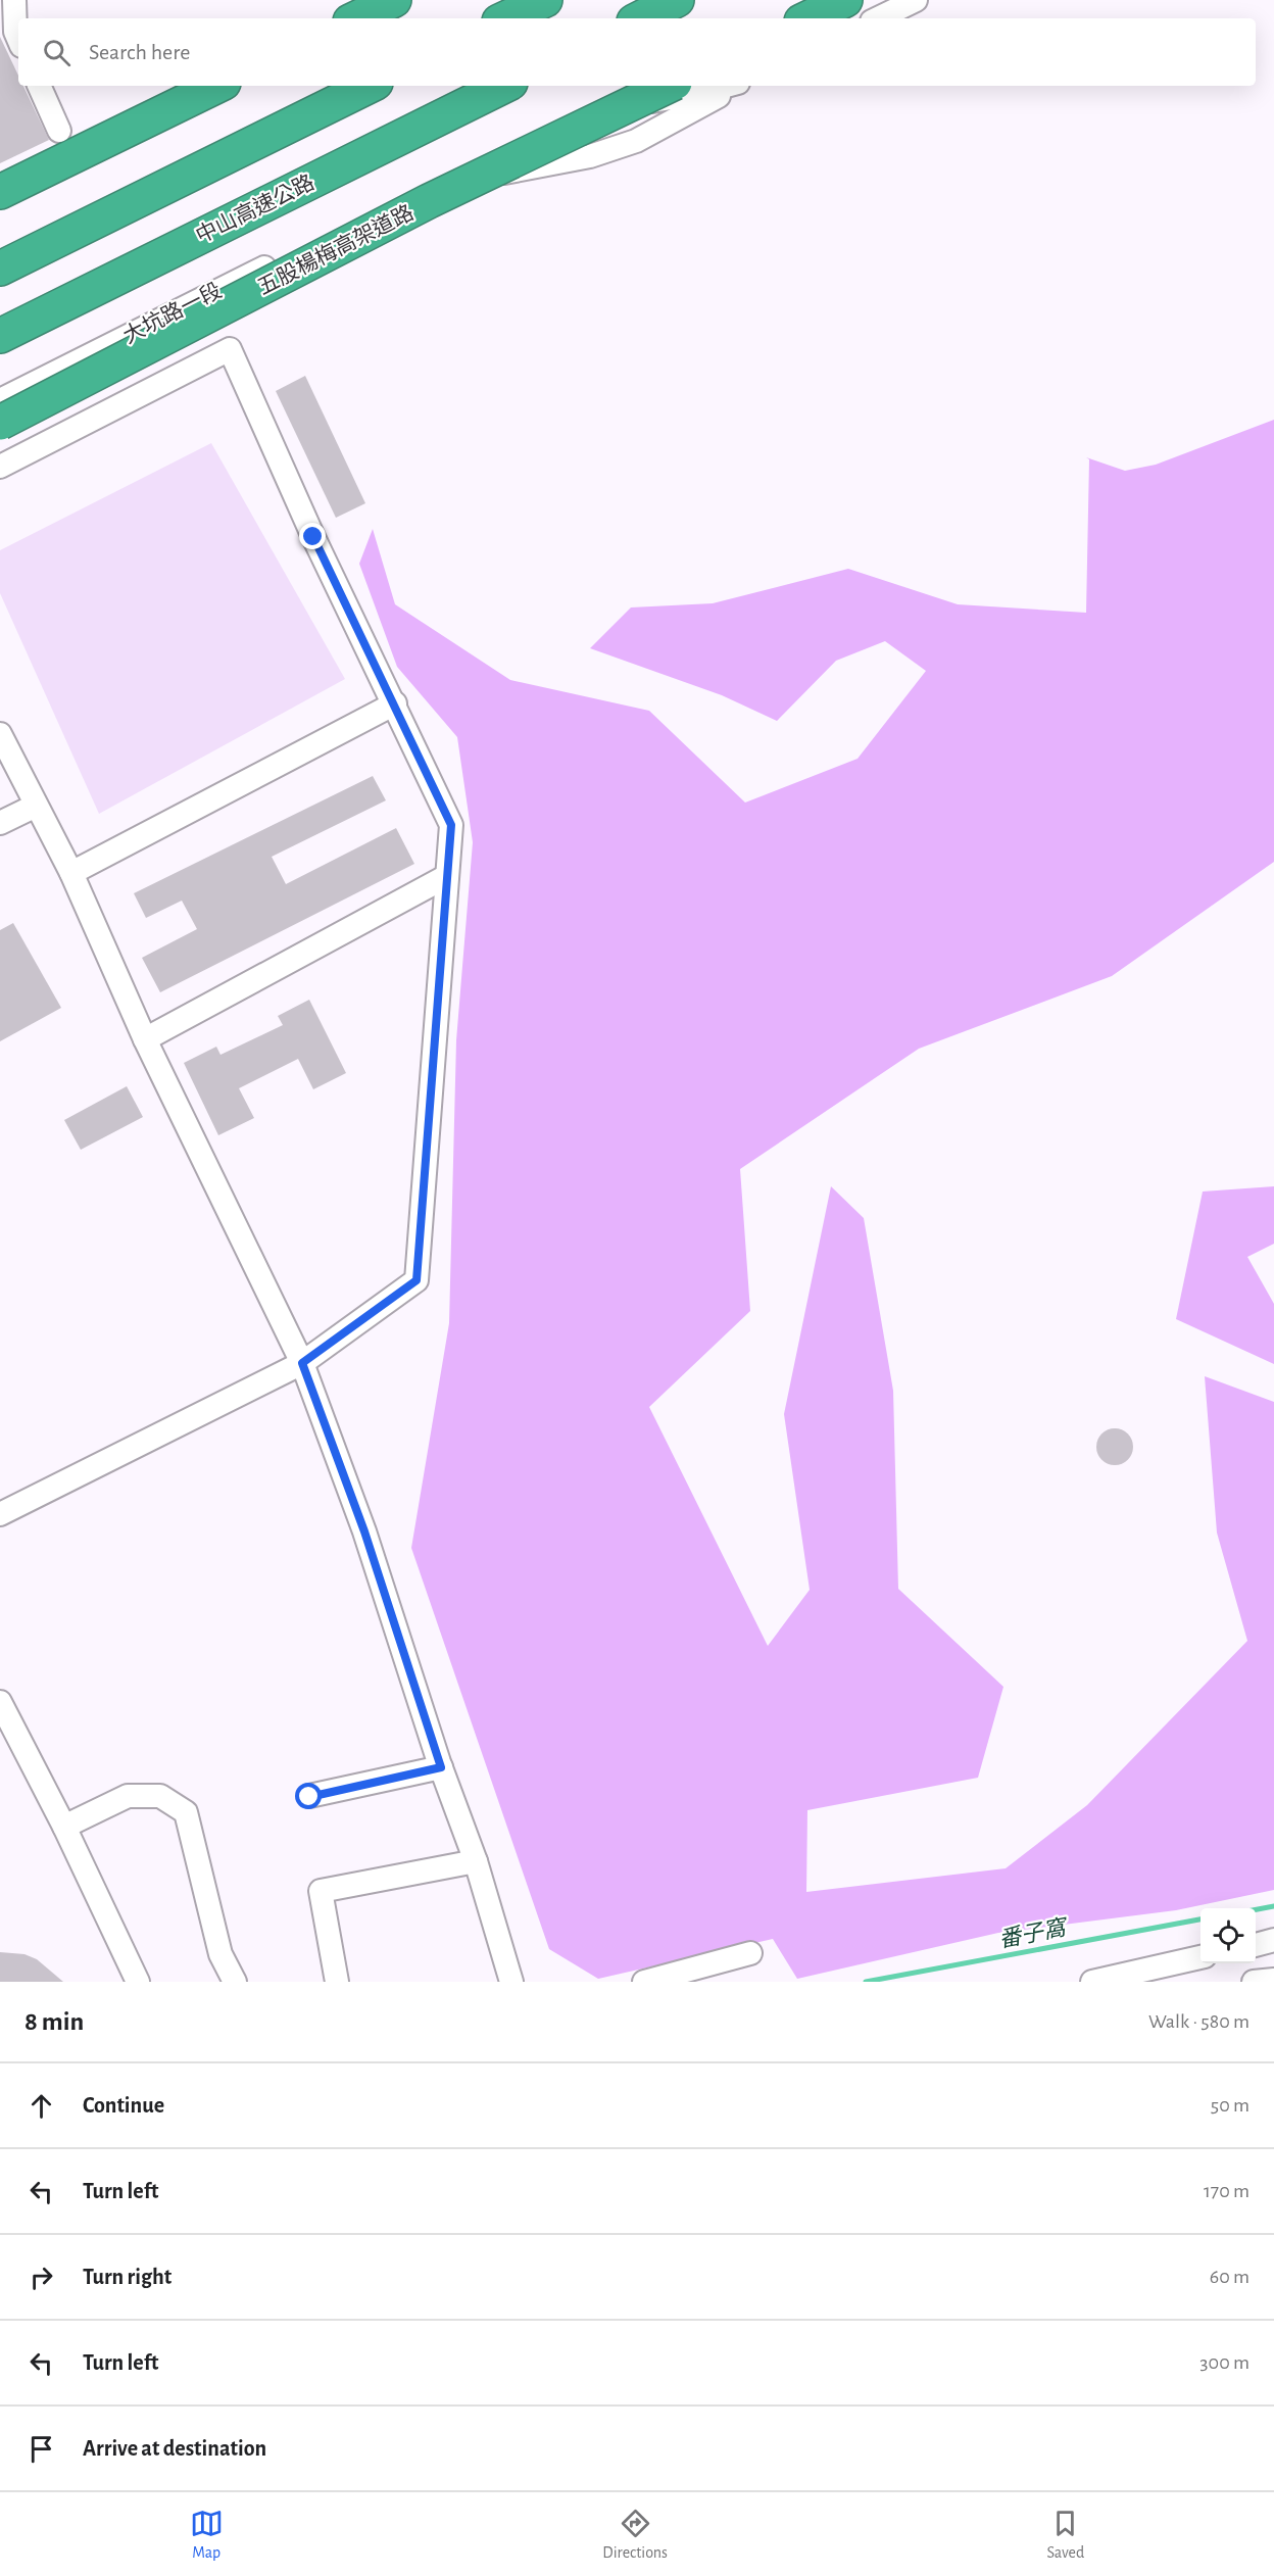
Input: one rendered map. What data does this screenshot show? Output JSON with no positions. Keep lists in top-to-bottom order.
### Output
{
  "streets": {
    "highway": ["中山高速公路", "五股楊梅高架道路"],
    "street": ["大坑路一段"]
  },
  "water": ["番子窩"],
  "page": {
    "search": "Search here",
    "heading": ["8 min", "Walk · 580 m"],
    "list": [
      ["Continue", "50 m"],
      ["Turn left", "170 m"],
      ["Turn right", "60 m"],
      ["Turn left", "300 m"],
      "Arrive at destination"
    ],
    "nav": ["Map", "Directions", "Saved"]
  }
}
